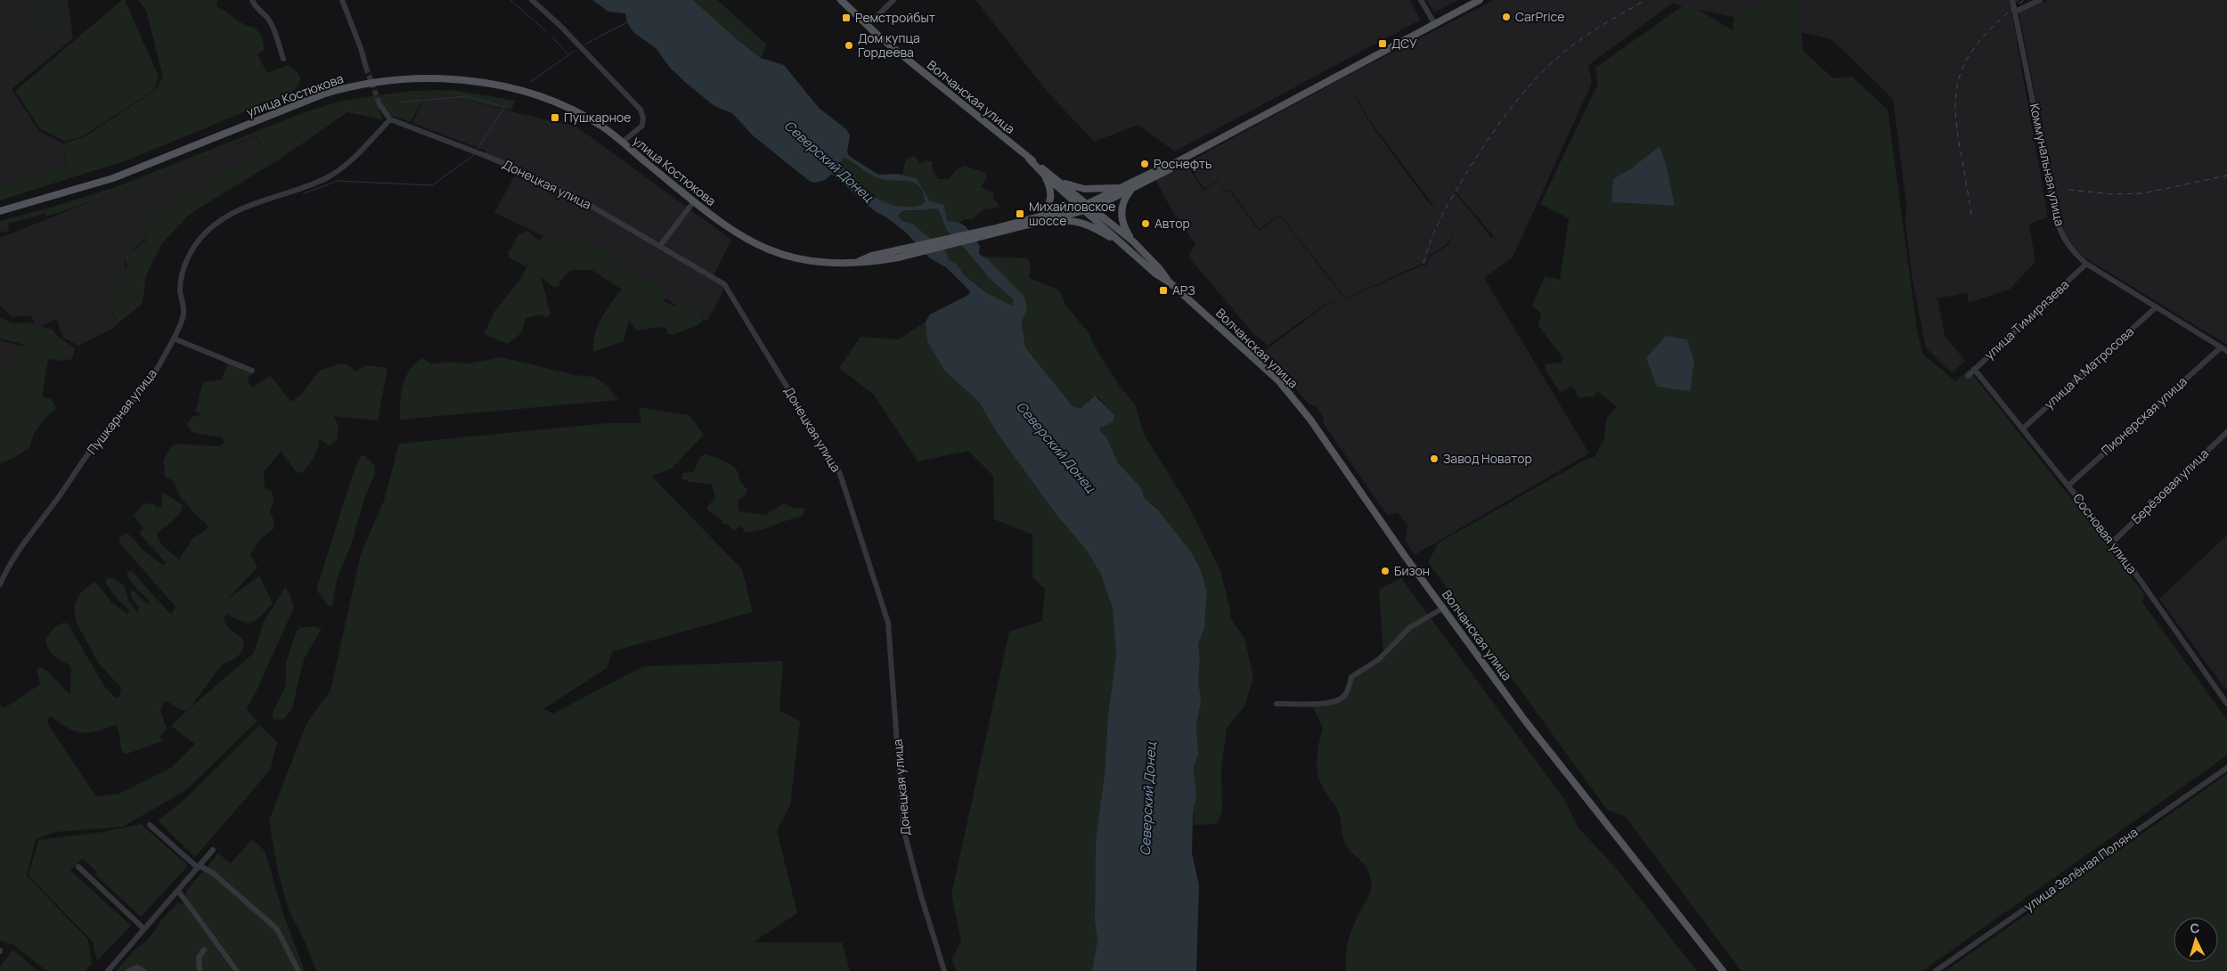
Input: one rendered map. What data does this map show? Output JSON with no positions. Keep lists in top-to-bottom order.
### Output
{
  "streets": {
    "main road": ["улица Костюкова", "Волчанская улица"],
    "street": [
      "Коммунальная улица",
      "Донецкая улица",
      "улица Тимирязева",
      "улица А.Матросова",
      "Пушкарная улица",
      "Пионерская улица",
      "Берёзовая улица",
      "Сосновая улица",
      "улица Зелёная Поляна"
    ]
  },
  "crossings": [
    ["улица Костюкова", "Волчанская улица"],
    ["Коммунальная улица", "улица Тимирязева"],
    ["Коммунальная улица", "улица А.Матросова"],
    ["Коммунальная улица", "Пионерская улица"],
    ["Донецкая улица", "Пушкарная улица"],
    ["улица Тимирязева", "Сосновая улица"],
    ["улица А.Матросова", "Сосновая улица"],
    ["Пионерская улица", "Сосновая улица"],
    ["Берёзовая улица", "Сосновая улица"]
  ],
  "water": ["Северский Донец"],
  "places": {
    "other": [
      "CarPrice",
      "Дом купца Гордеева",
      "Роснефть",
      "Автор",
      "Завод Новатор",
      "Бизон"
    ],
    "transit": [
      "Ремстройбыт",
      "ДСУ",
      "Пушкарное",
      "Михайловское шоссе",
      "АРЗ"
    ]
  },
  "north": "top"
}
